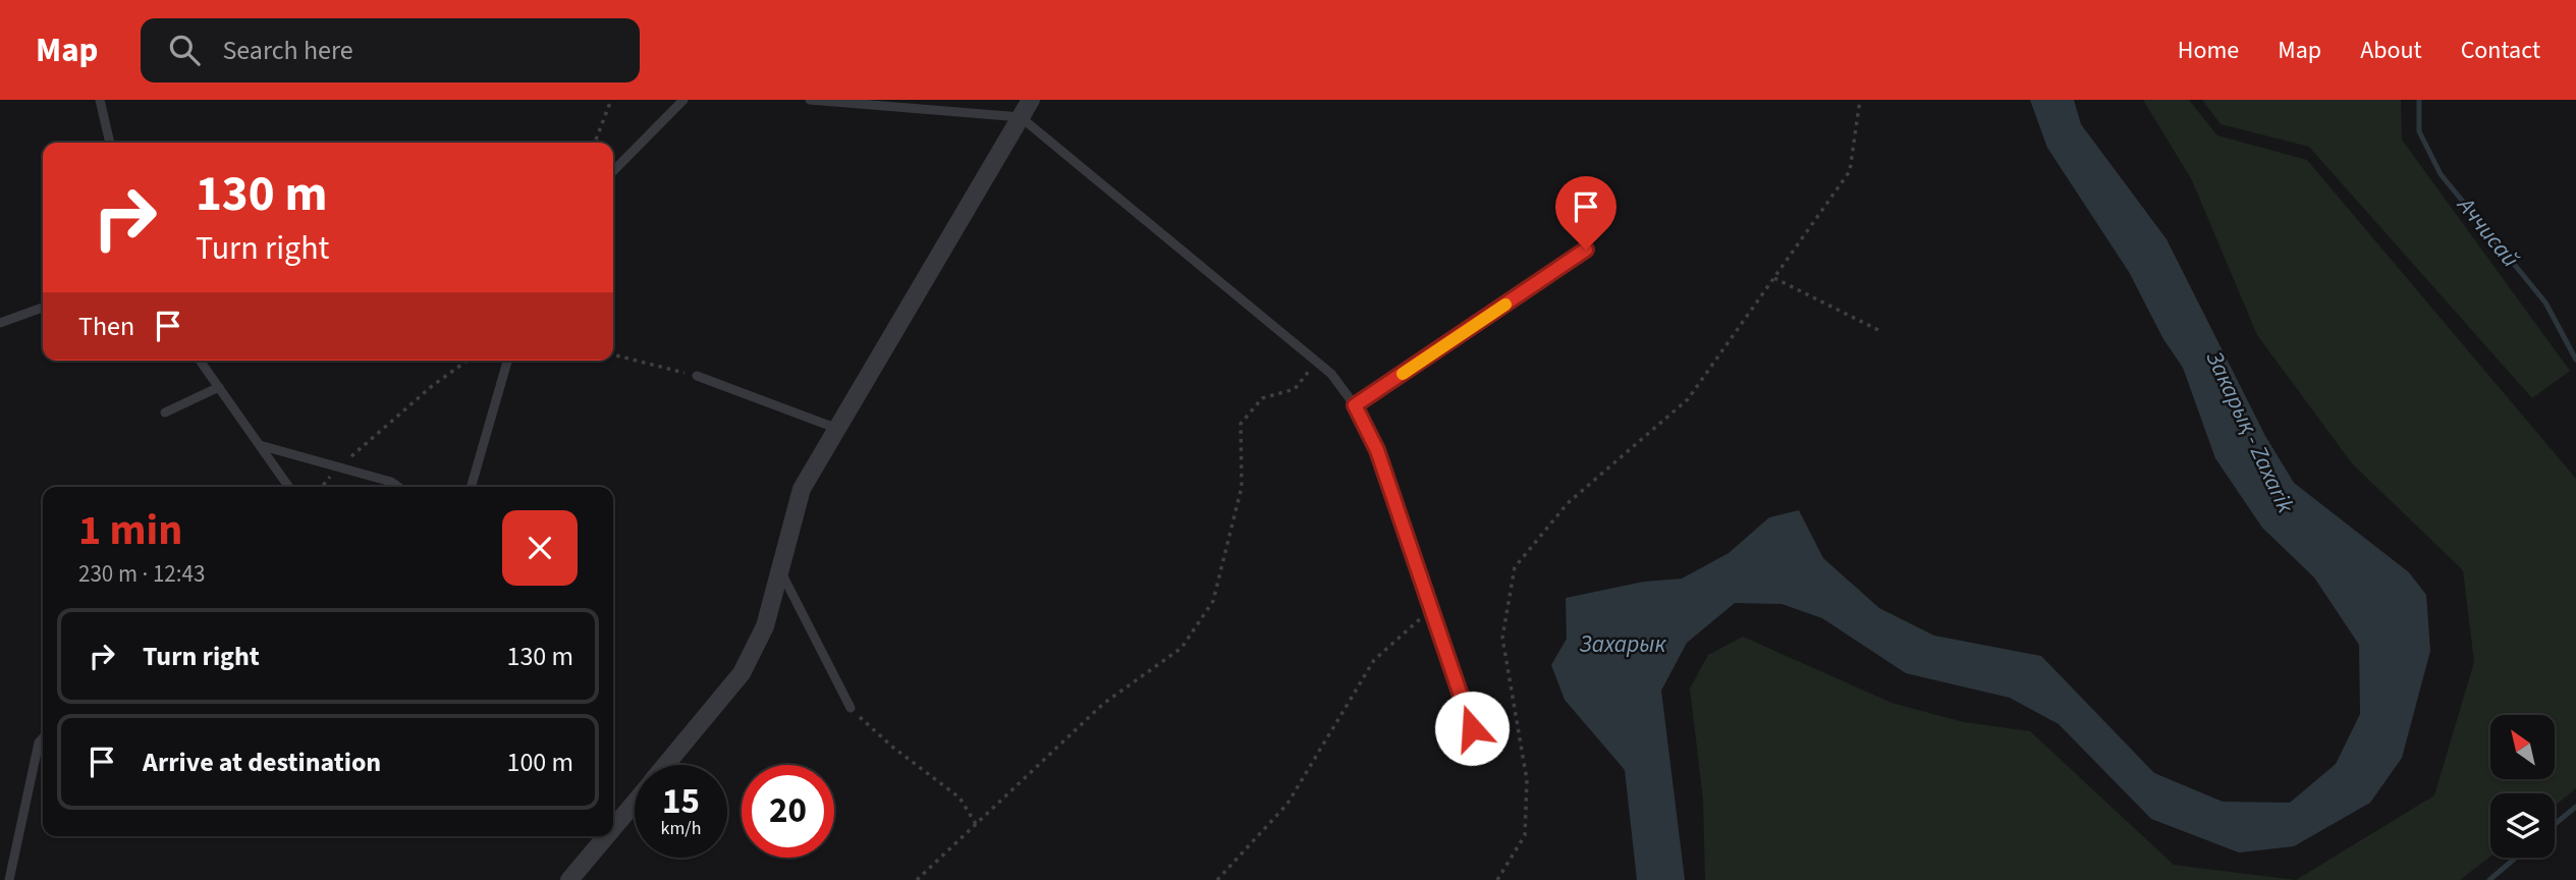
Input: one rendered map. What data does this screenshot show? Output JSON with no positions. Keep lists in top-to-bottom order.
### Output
{
  "water": ["Аччисай", "Закарық - Zaxarik", "Захарык"],
  "north": "top left",
  "page": {
    "header": "Map",
    "search": "Search here",
    "nav": [
      "Home",
      "Map",
      "About",
      "Contact"
    ],
    "turn": ["130 m", "Turn right"],
    "then": "Then",
    "heading": ["1 min", "230 m · 12:43"],
    "list": [
      {
        "name": "Turn right",
        "value": "130 m"
      },
      {
        "name": "Arrive at destination",
        "value": "100 m"
      }
    ],
    "speed": "15 km/h",
    "limit": "20"
  }
}
